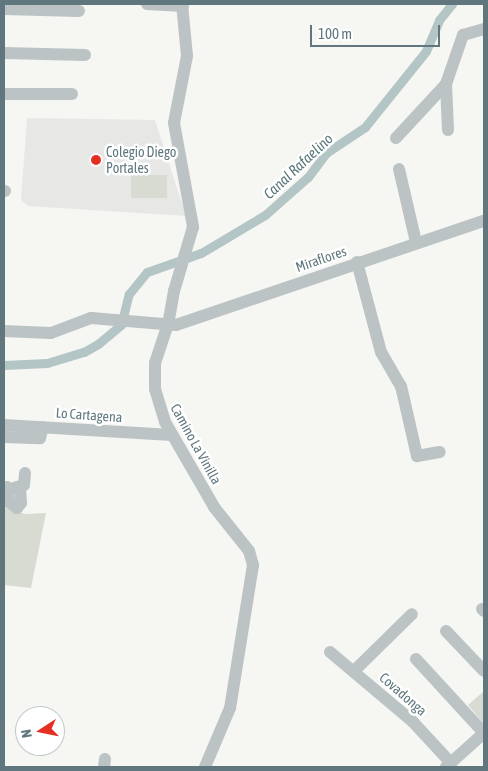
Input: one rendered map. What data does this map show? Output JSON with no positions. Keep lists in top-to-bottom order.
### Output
{
  "streets": {
    "street": [
      "Miraflores",
      "Lo Cartagena",
      "Camino La Vinilla",
      "Covadonga"
    ]
  },
  "crossings": [
    ["Miraflores", "Camino La Vinilla"],
    ["Lo Cartagena", "Camino La Vinilla"]
  ],
  "water": ["Canal Rafaelino"],
  "places": ["Colegio Diego Portales"],
  "scale_bar": "100 m",
  "north": "left"
}
